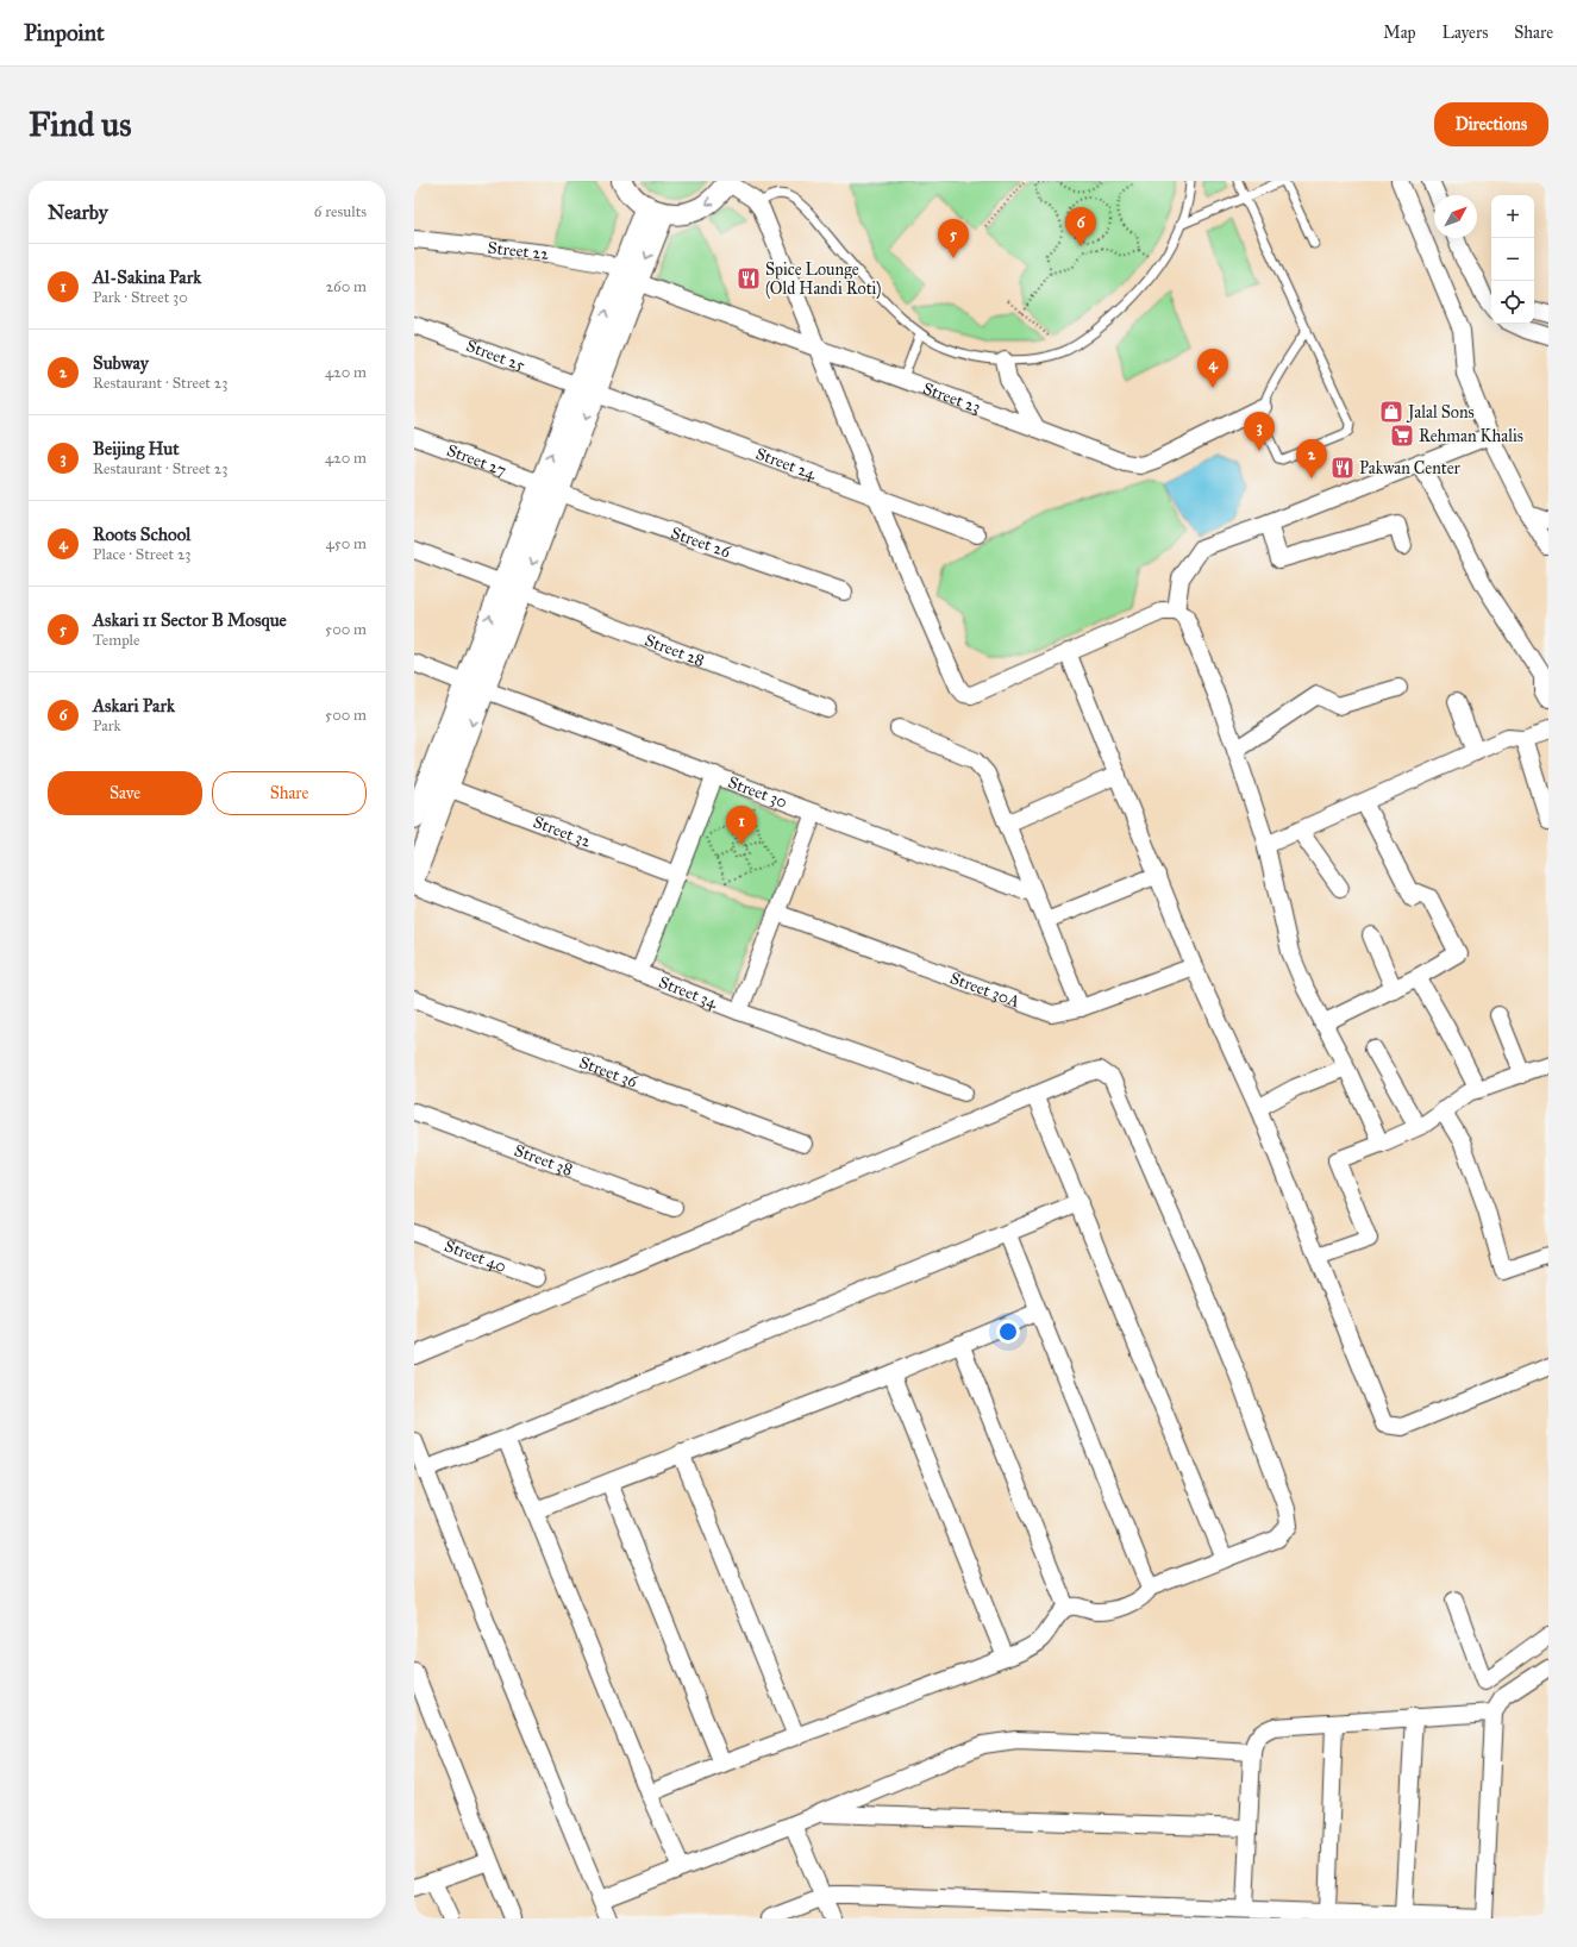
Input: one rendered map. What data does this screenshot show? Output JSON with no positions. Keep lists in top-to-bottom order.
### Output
{
  "streets": {
    "street": [
      "Street 22",
      "Street 25",
      "Street 23",
      "Street 27",
      "Street 24",
      "Street 26",
      "Street 28",
      "Street 30",
      "Street 32",
      "Street 30A",
      "Street 34",
      "Street 36",
      "Street 38",
      "Street 40"
    ]
  },
  "crossings": [
    ["Street 22", "Street 23"],
    ["Street 25", "Street 24"]
  ],
  "places": {
    "restaurant": ["Spice Lounge (Old Handi Roti)", "Pakwan Center"],
    "shop": ["Jalal Sons"],
    "supermarket": ["Rehman Khalis"]
  },
  "north": "top right",
  "page": {
    "header": "Pinpoint",
    "nav": ["Map", "Layers", "Share"],
    "buttons": [
      "Directions",
      ["Save", "Share"]
    ],
    "title": "Find us",
    "heading": ["Nearby", "6 results"],
    "map_buttons": ["+", "−"],
    "pins": [
      "6",
      "5",
      "4",
      "3",
      "2",
      "1"
    ],
    "list": [
      {
        "mark": "1",
        "name": "Al-Sakina Park",
        "note": "Park · Street 30",
        "value": "260 m"
      },
      {
        "mark": "2",
        "name": "Subway",
        "note": "Restaurant · Street 23",
        "value": "420 m"
      },
      {
        "mark": "3",
        "name": "Beijing Hut",
        "note": "Restaurant · Street 23",
        "value": "420 m"
      },
      {
        "mark": "4",
        "name": "Roots School",
        "note": "Place · Street 23",
        "value": "450 m"
      },
      {
        "mark": "5",
        "name": "Askari 11 Sector B Mosque",
        "note": "Temple",
        "value": "500 m"
      },
      {
        "mark": "6",
        "name": "Askari Park",
        "note": "Park",
        "value": "500 m"
      }
    ]
  }
}
